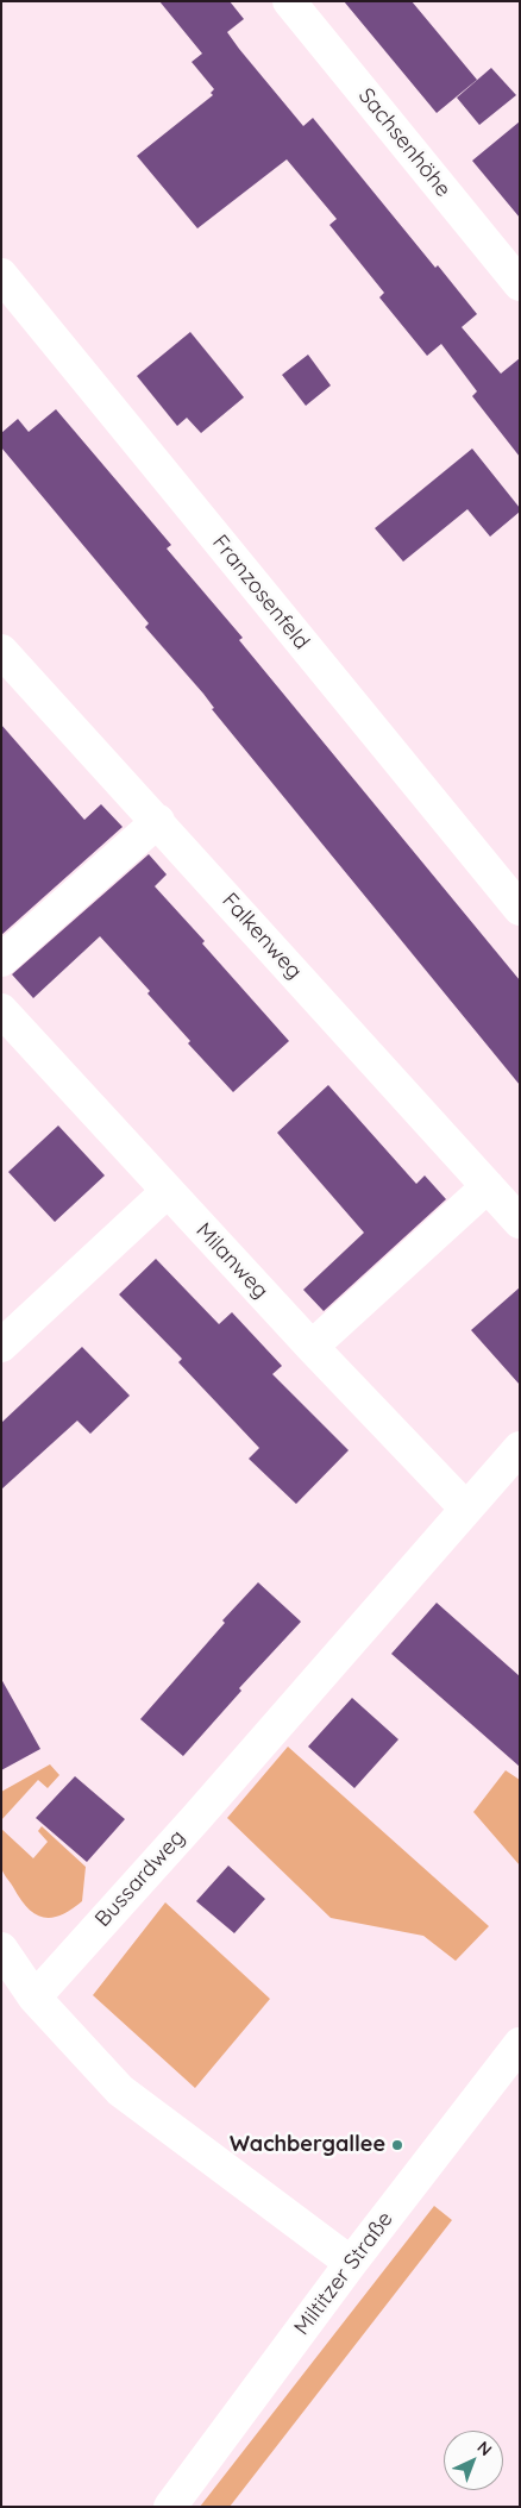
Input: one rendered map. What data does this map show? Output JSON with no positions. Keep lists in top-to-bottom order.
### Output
{
  "streets": {
    "street": [
      "Sachsenhöhe",
      "Franzosenfeld",
      "Falkenweg",
      "Milanweg",
      "Bussardweg",
      "Miltitzer Straße"
    ]
  },
  "crossings": [
    ["Milanweg", "Bussardweg"]
  ],
  "places": ["Wachbergallee"],
  "north": "top right"
}
